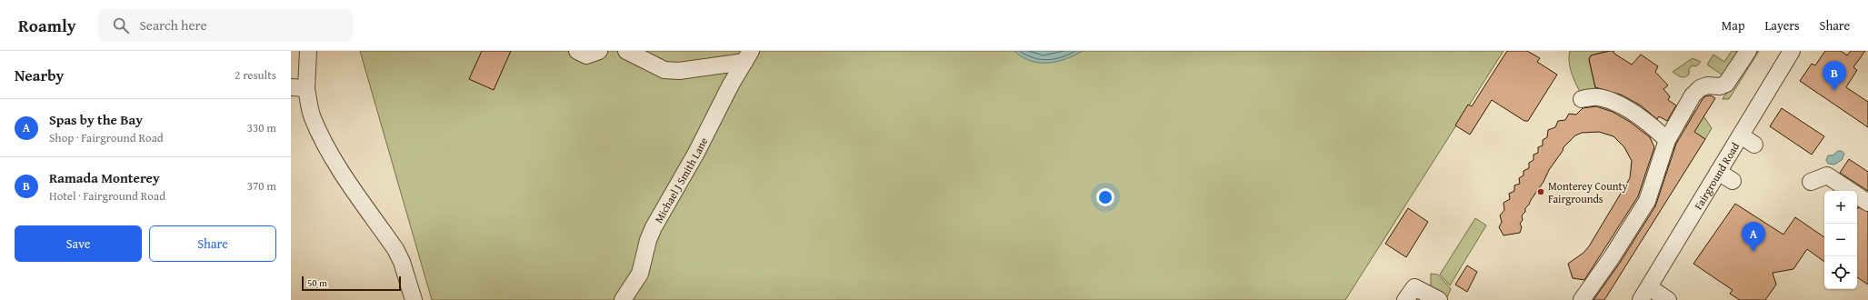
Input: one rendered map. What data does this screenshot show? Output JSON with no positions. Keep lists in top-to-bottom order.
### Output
{
  "streets": {
    "street": ["Fairground Road", "Michael J Smith Lane"]
  },
  "places": ["Monterey County Fairgrounds"],
  "scale_bar": "50 m",
  "page": {
    "header": "Roamly",
    "search": "Search here",
    "nav": ["Map", "Layers", "Share"],
    "heading": ["Nearby", "2 results"],
    "pins": ["B", "A"],
    "list": [
      {
        "mark": "A",
        "name": "Spas by the Bay",
        "note": "Shop · Fairground Road",
        "value": "330 m"
      },
      {
        "mark": "B",
        "name": "Ramada Monterey",
        "note": "Hotel · Fairground Road",
        "value": "370 m"
      }
    ],
    "map_buttons": ["+", "−"],
    "buttons": ["Save", "Share"],
    "scale": "50 m"
  }
}
